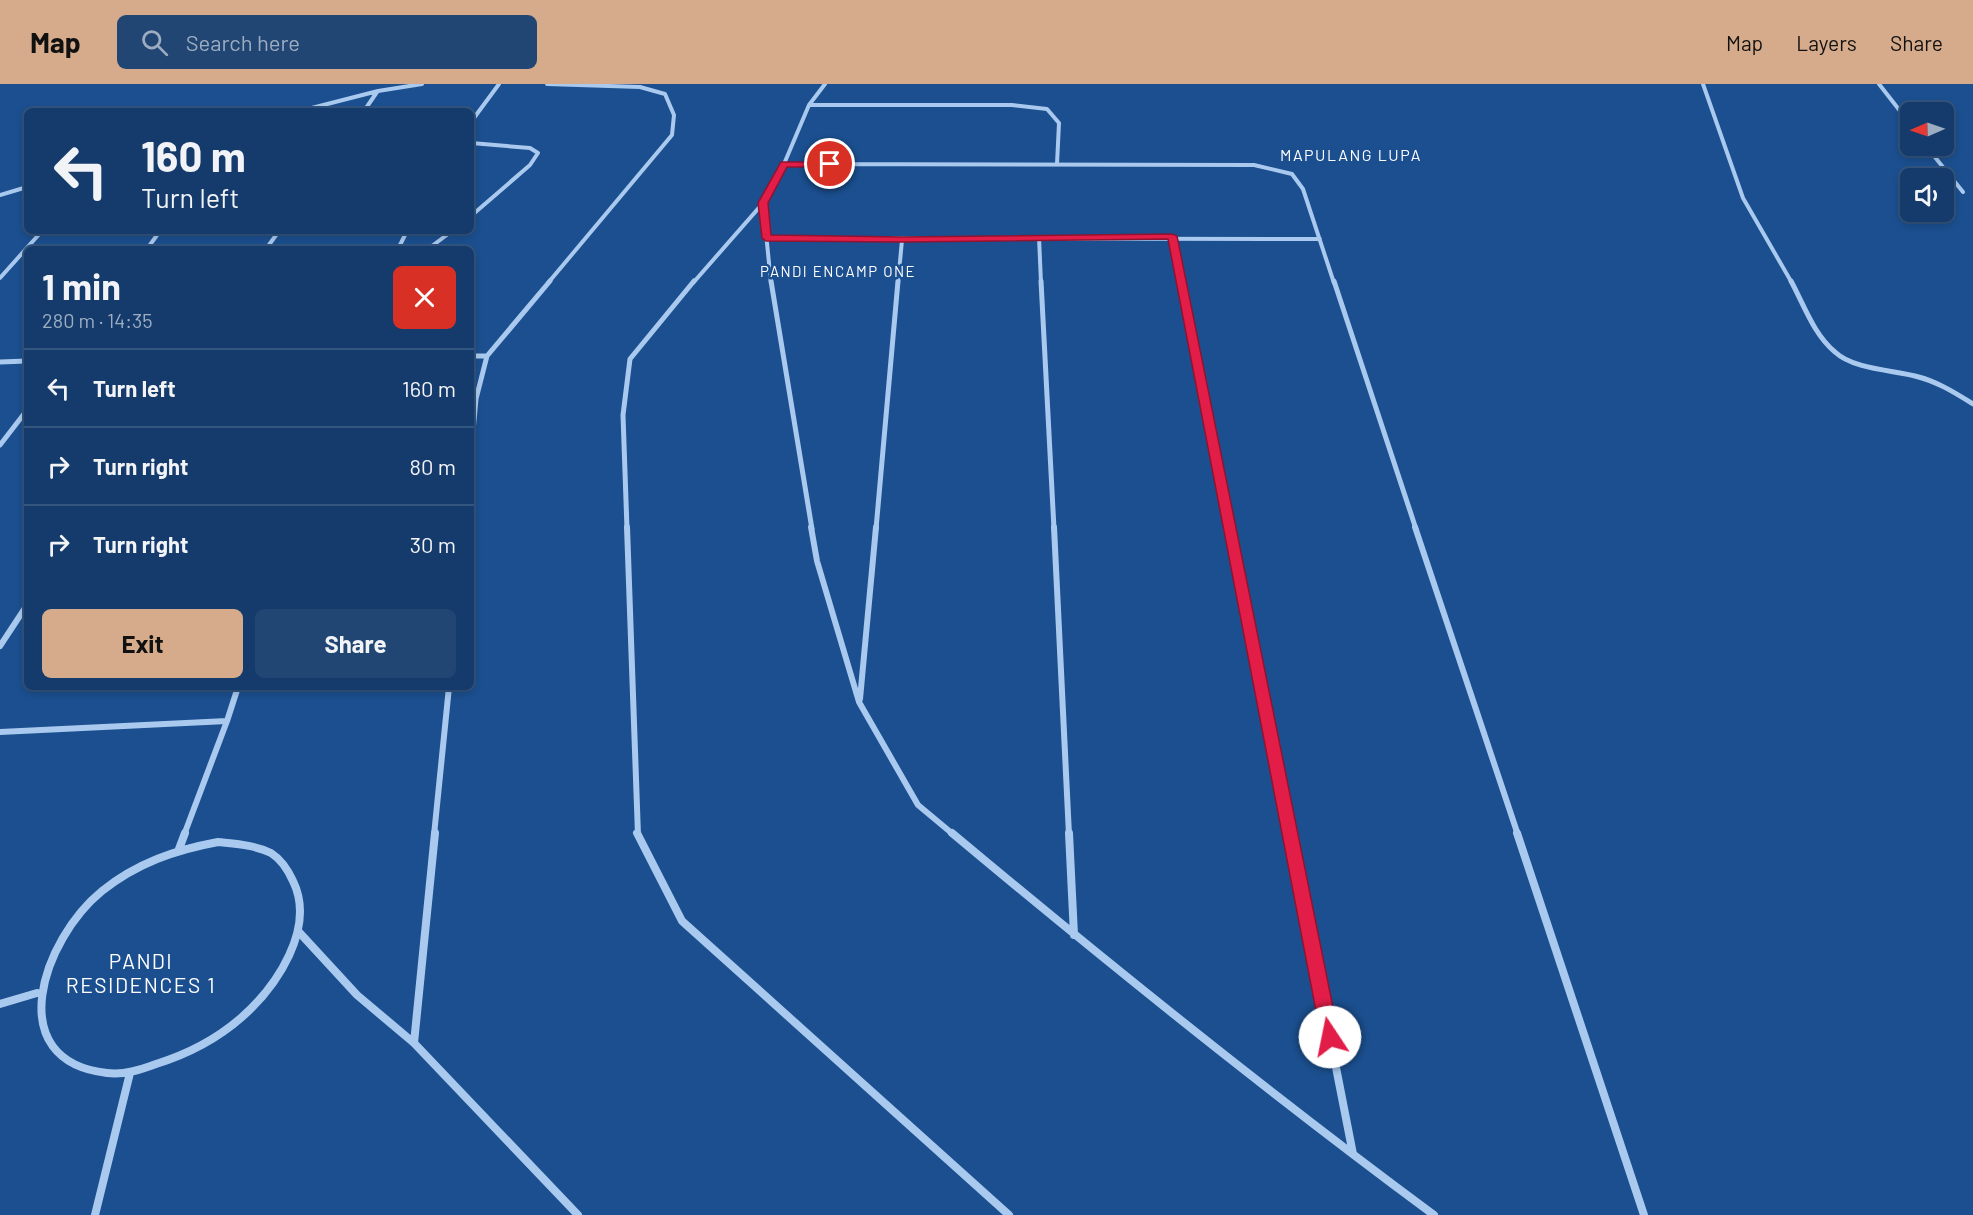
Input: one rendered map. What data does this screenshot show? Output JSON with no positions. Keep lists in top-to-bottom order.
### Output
{
  "districts": ["MAPULANG LUPA", "PANDI ENCAMP ONE", "PANDI RESIDENCES 1"],
  "north": "left",
  "page": {
    "header": "Map",
    "search": "Search here",
    "nav": ["Map", "Layers", "Share"],
    "turn": ["160 m", "Turn left"],
    "heading": ["1 min", "280 m · 14:35"],
    "list": [
      {
        "name": "Turn left",
        "value": "160 m"
      },
      {
        "name": "Turn right",
        "value": "80 m"
      },
      {
        "name": "Turn right",
        "value": "30 m"
      }
    ],
    "buttons": ["Exit", "Share"]
  }
}
